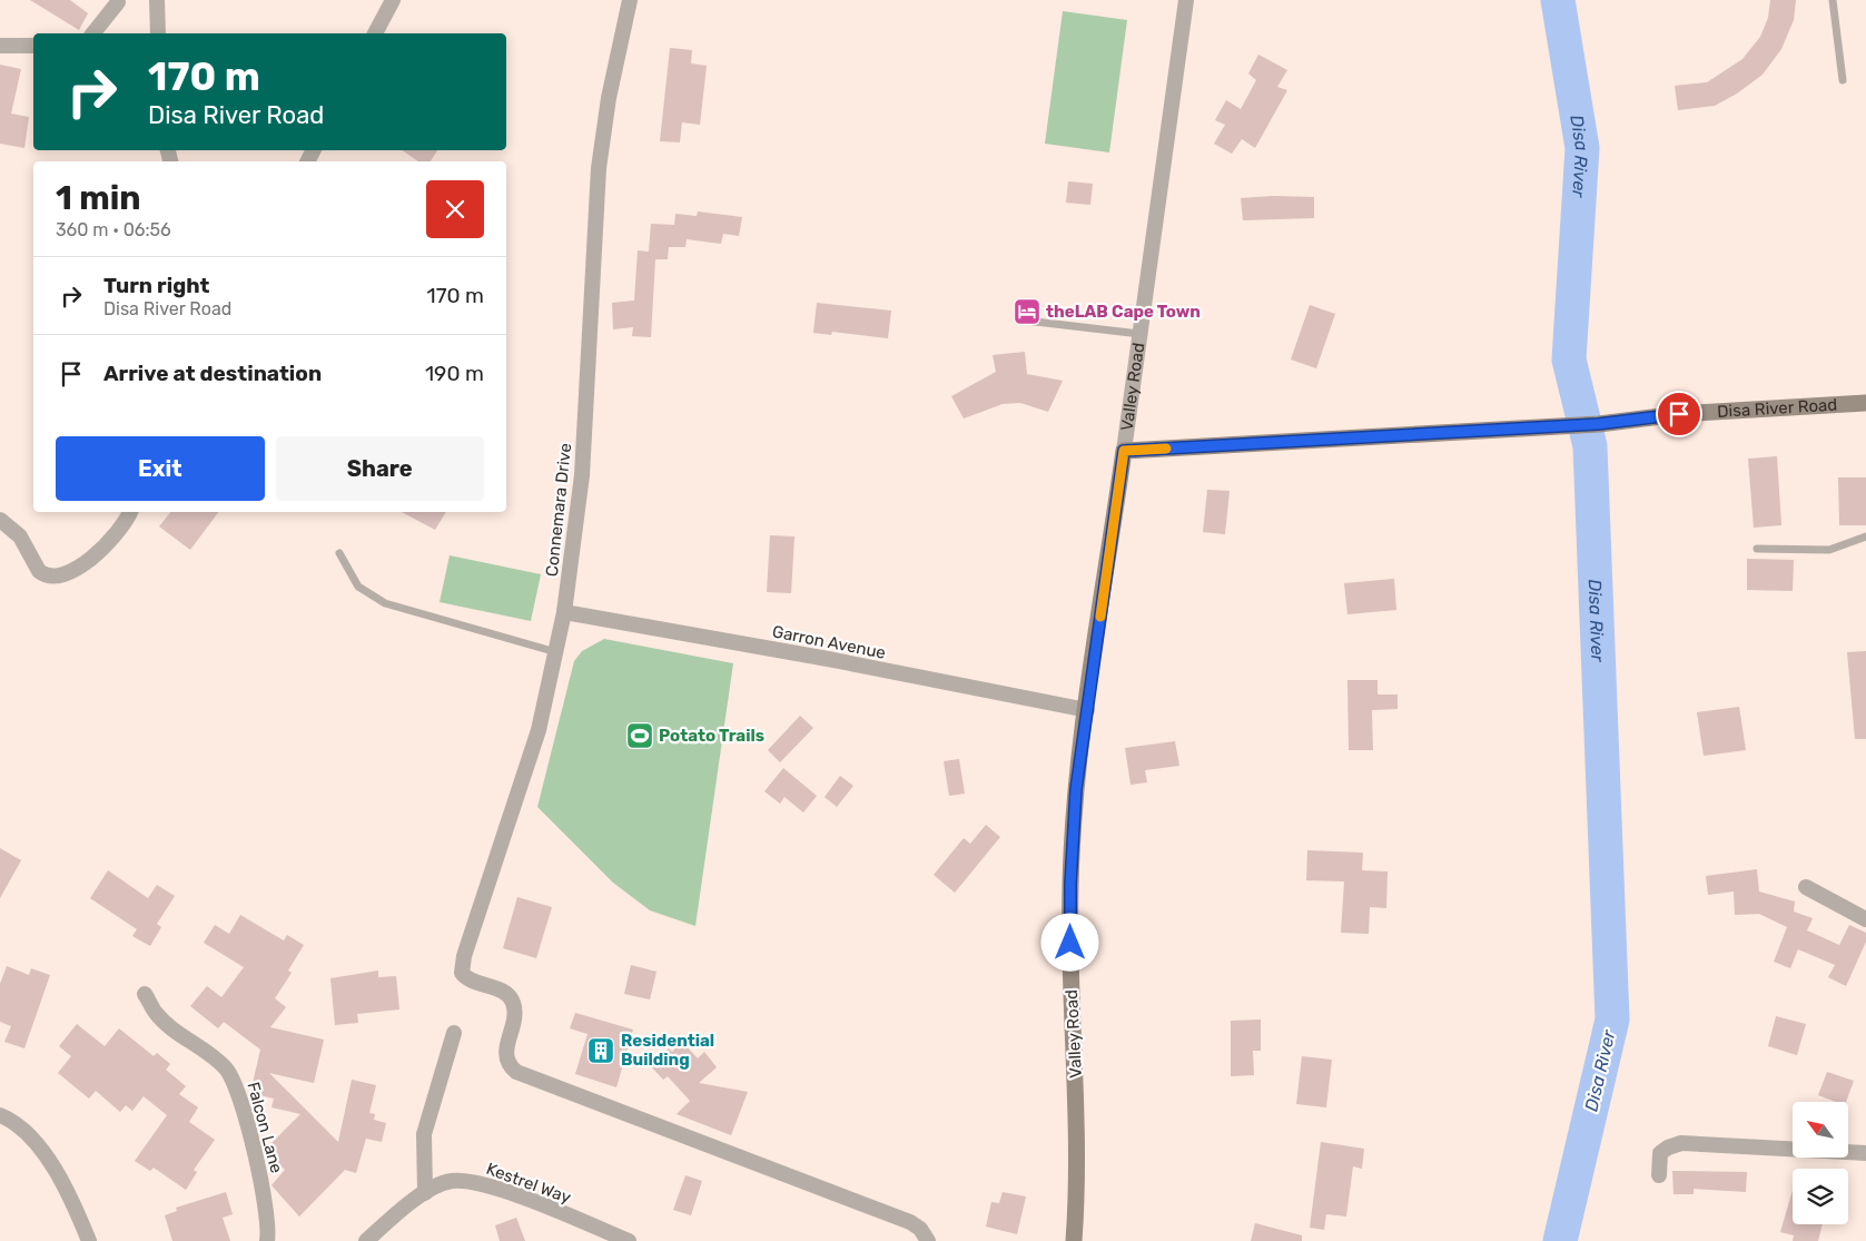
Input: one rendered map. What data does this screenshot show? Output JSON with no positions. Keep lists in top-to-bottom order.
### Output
{
  "streets": {
    "street": [
      "Valley Road",
      "Disa River Road",
      "Connemara Drive",
      "Garron Avenue",
      "Falcon Lane",
      "Kestrel Way"
    ]
  },
  "crossings": [
    ["Valley Road", "Disa River Road"],
    ["Valley Road", "Garron Avenue"],
    ["Connemara Drive", "Garron Avenue"]
  ],
  "water": ["Disa River"],
  "places": {
    "hotel": ["theLAB Cape Town"],
    "sports": ["Potato Trails"],
    "building": ["Residential Building"]
  },
  "north": "top left",
  "page": {
    "turn": ["170 m", "Disa River Road"],
    "heading": ["1 min", "360 m · 06:56"],
    "list": [
      {
        "name": "Turn right",
        "note": "Disa River Road",
        "value": "170 m"
      },
      {
        "name": "Arrive at destination",
        "value": "190 m"
      }
    ],
    "buttons": ["Exit", "Share"]
  }
}
